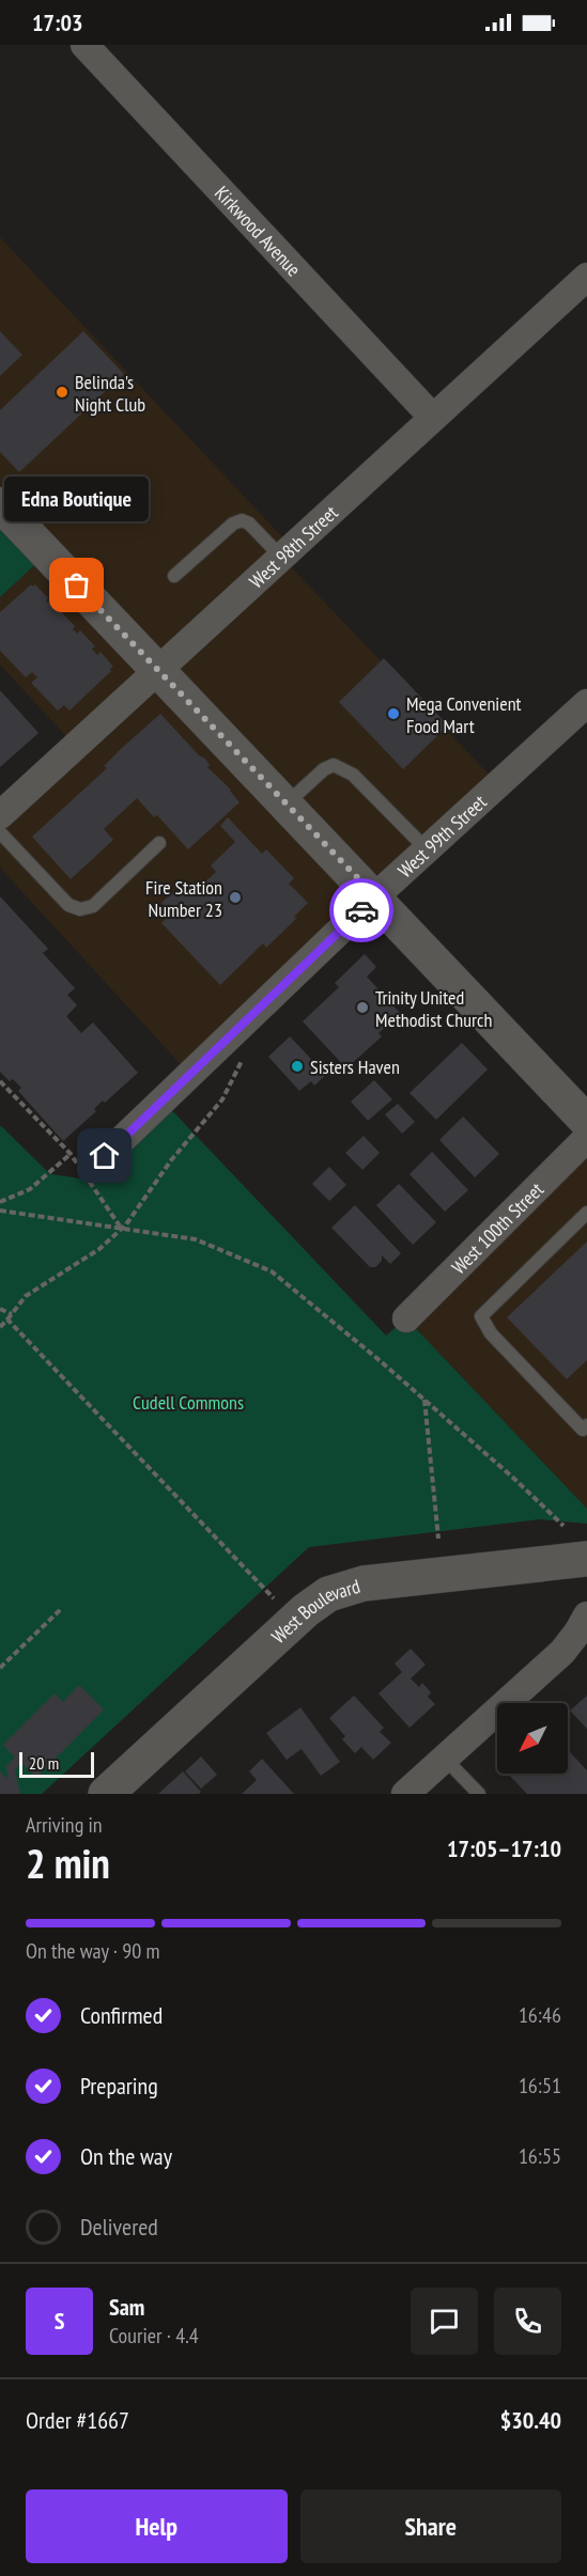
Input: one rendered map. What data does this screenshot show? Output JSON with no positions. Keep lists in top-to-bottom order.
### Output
{
  "streets": {
    "main road": ["West Boulevard"],
    "street": [
      "Kirkwood Avenue",
      "West 98th Street",
      "West 99th Street",
      "West 100th Street"
    ]
  },
  "crossings": [
    ["Kirkwood Avenue", "West 98th Street"]
  ],
  "parks": ["Cudell Commons"],
  "places": [
    "Belinda's Night Club",
    "Edna Boutique",
    "Mega Convenient Food Mart",
    "Fire Station Number 23",
    "Trinity United Methodist Church",
    "Sisters Haven"
  ],
  "scale_bar": "20 m",
  "north": "bottom left",
  "page": {
    "status": "17:03",
    "bubble": "Edna Boutique",
    "scale": "20 m",
    "heading": ["2 min", "Arriving in", "17:05–17:10"],
    "panel": [
      "Sam",
      "Courier · 4.4",
      "Order #1667",
      "$30.40"
    ],
    "bar": "On the way · 90 m",
    "list": [
      ["Confirmed", "16:46"],
      ["Preparing", "16:51"],
      ["On the way", "16:55"],
      "Delivered"
    ],
    "round": "S",
    "buttons": ["Help", "Share"]
  }
}
